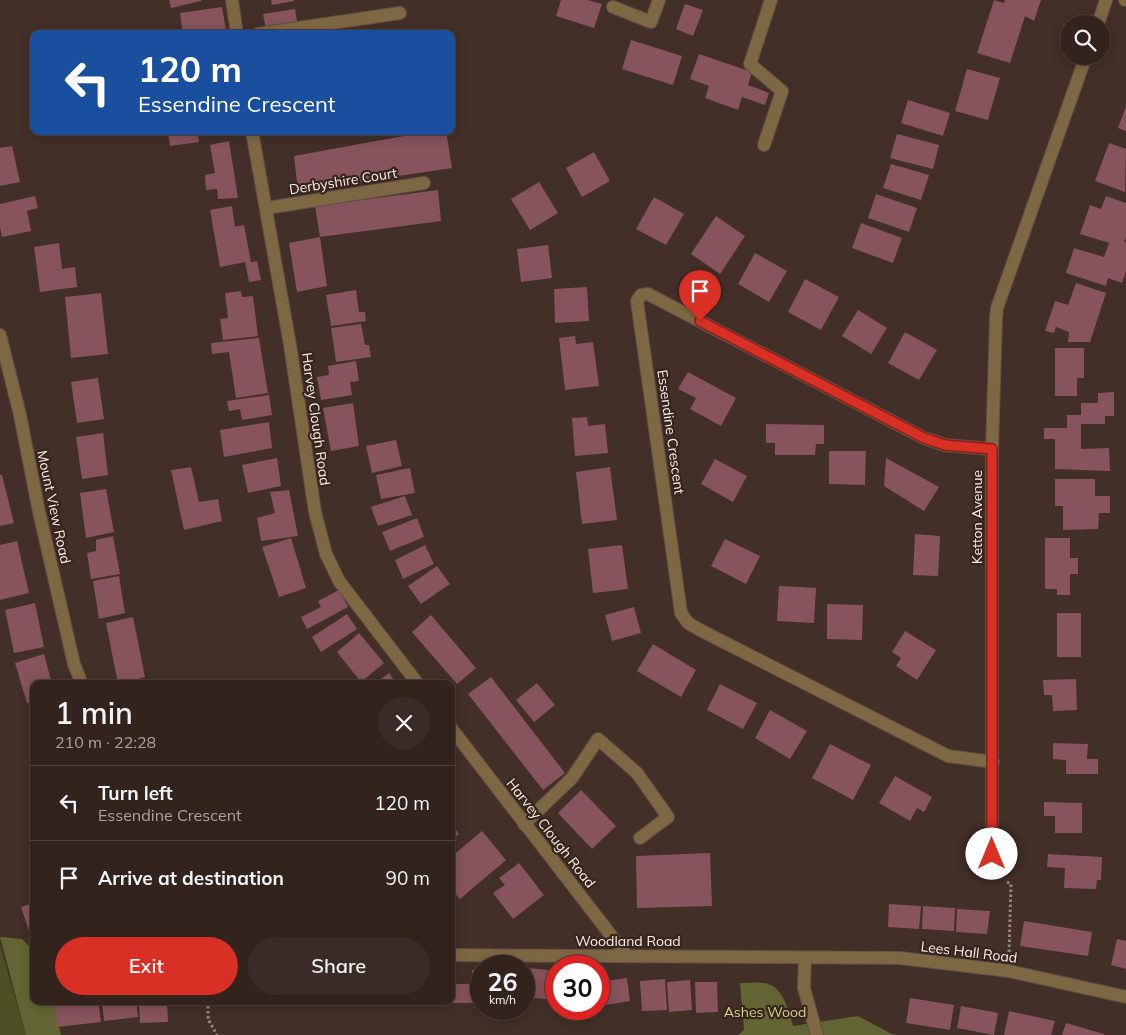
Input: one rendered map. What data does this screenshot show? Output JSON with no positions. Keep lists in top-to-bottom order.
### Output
{
  "streets": {
    "street": [
      "Derbyshire Court",
      "Harvey Clough Road",
      "Essendine Crescent",
      "Mount View Road",
      "Ketton Avenue",
      "Woodland Road",
      "Lees Hall Road"
    ]
  },
  "crossings": [
    ["Derbyshire Court", "Harvey Clough Road"],
    ["Harvey Clough Road", "Woodland Road"],
    ["Essendine Crescent", "Ketton Avenue"],
    ["Woodland Road", "Lees Hall Road"]
  ],
  "parks": ["Ashes Wood"],
  "page": {
    "turn": ["120 m", "Essendine Crescent"],
    "heading": ["1 min", "210 m · 22:28"],
    "list": [
      {
        "name": "Turn left",
        "note": "Essendine Crescent",
        "value": "120 m"
      },
      {
        "name": "Arrive at destination",
        "value": "90 m"
      }
    ],
    "buttons": ["Exit", "Share"],
    "speed": "26 km/h",
    "limit": "30"
  }
}
